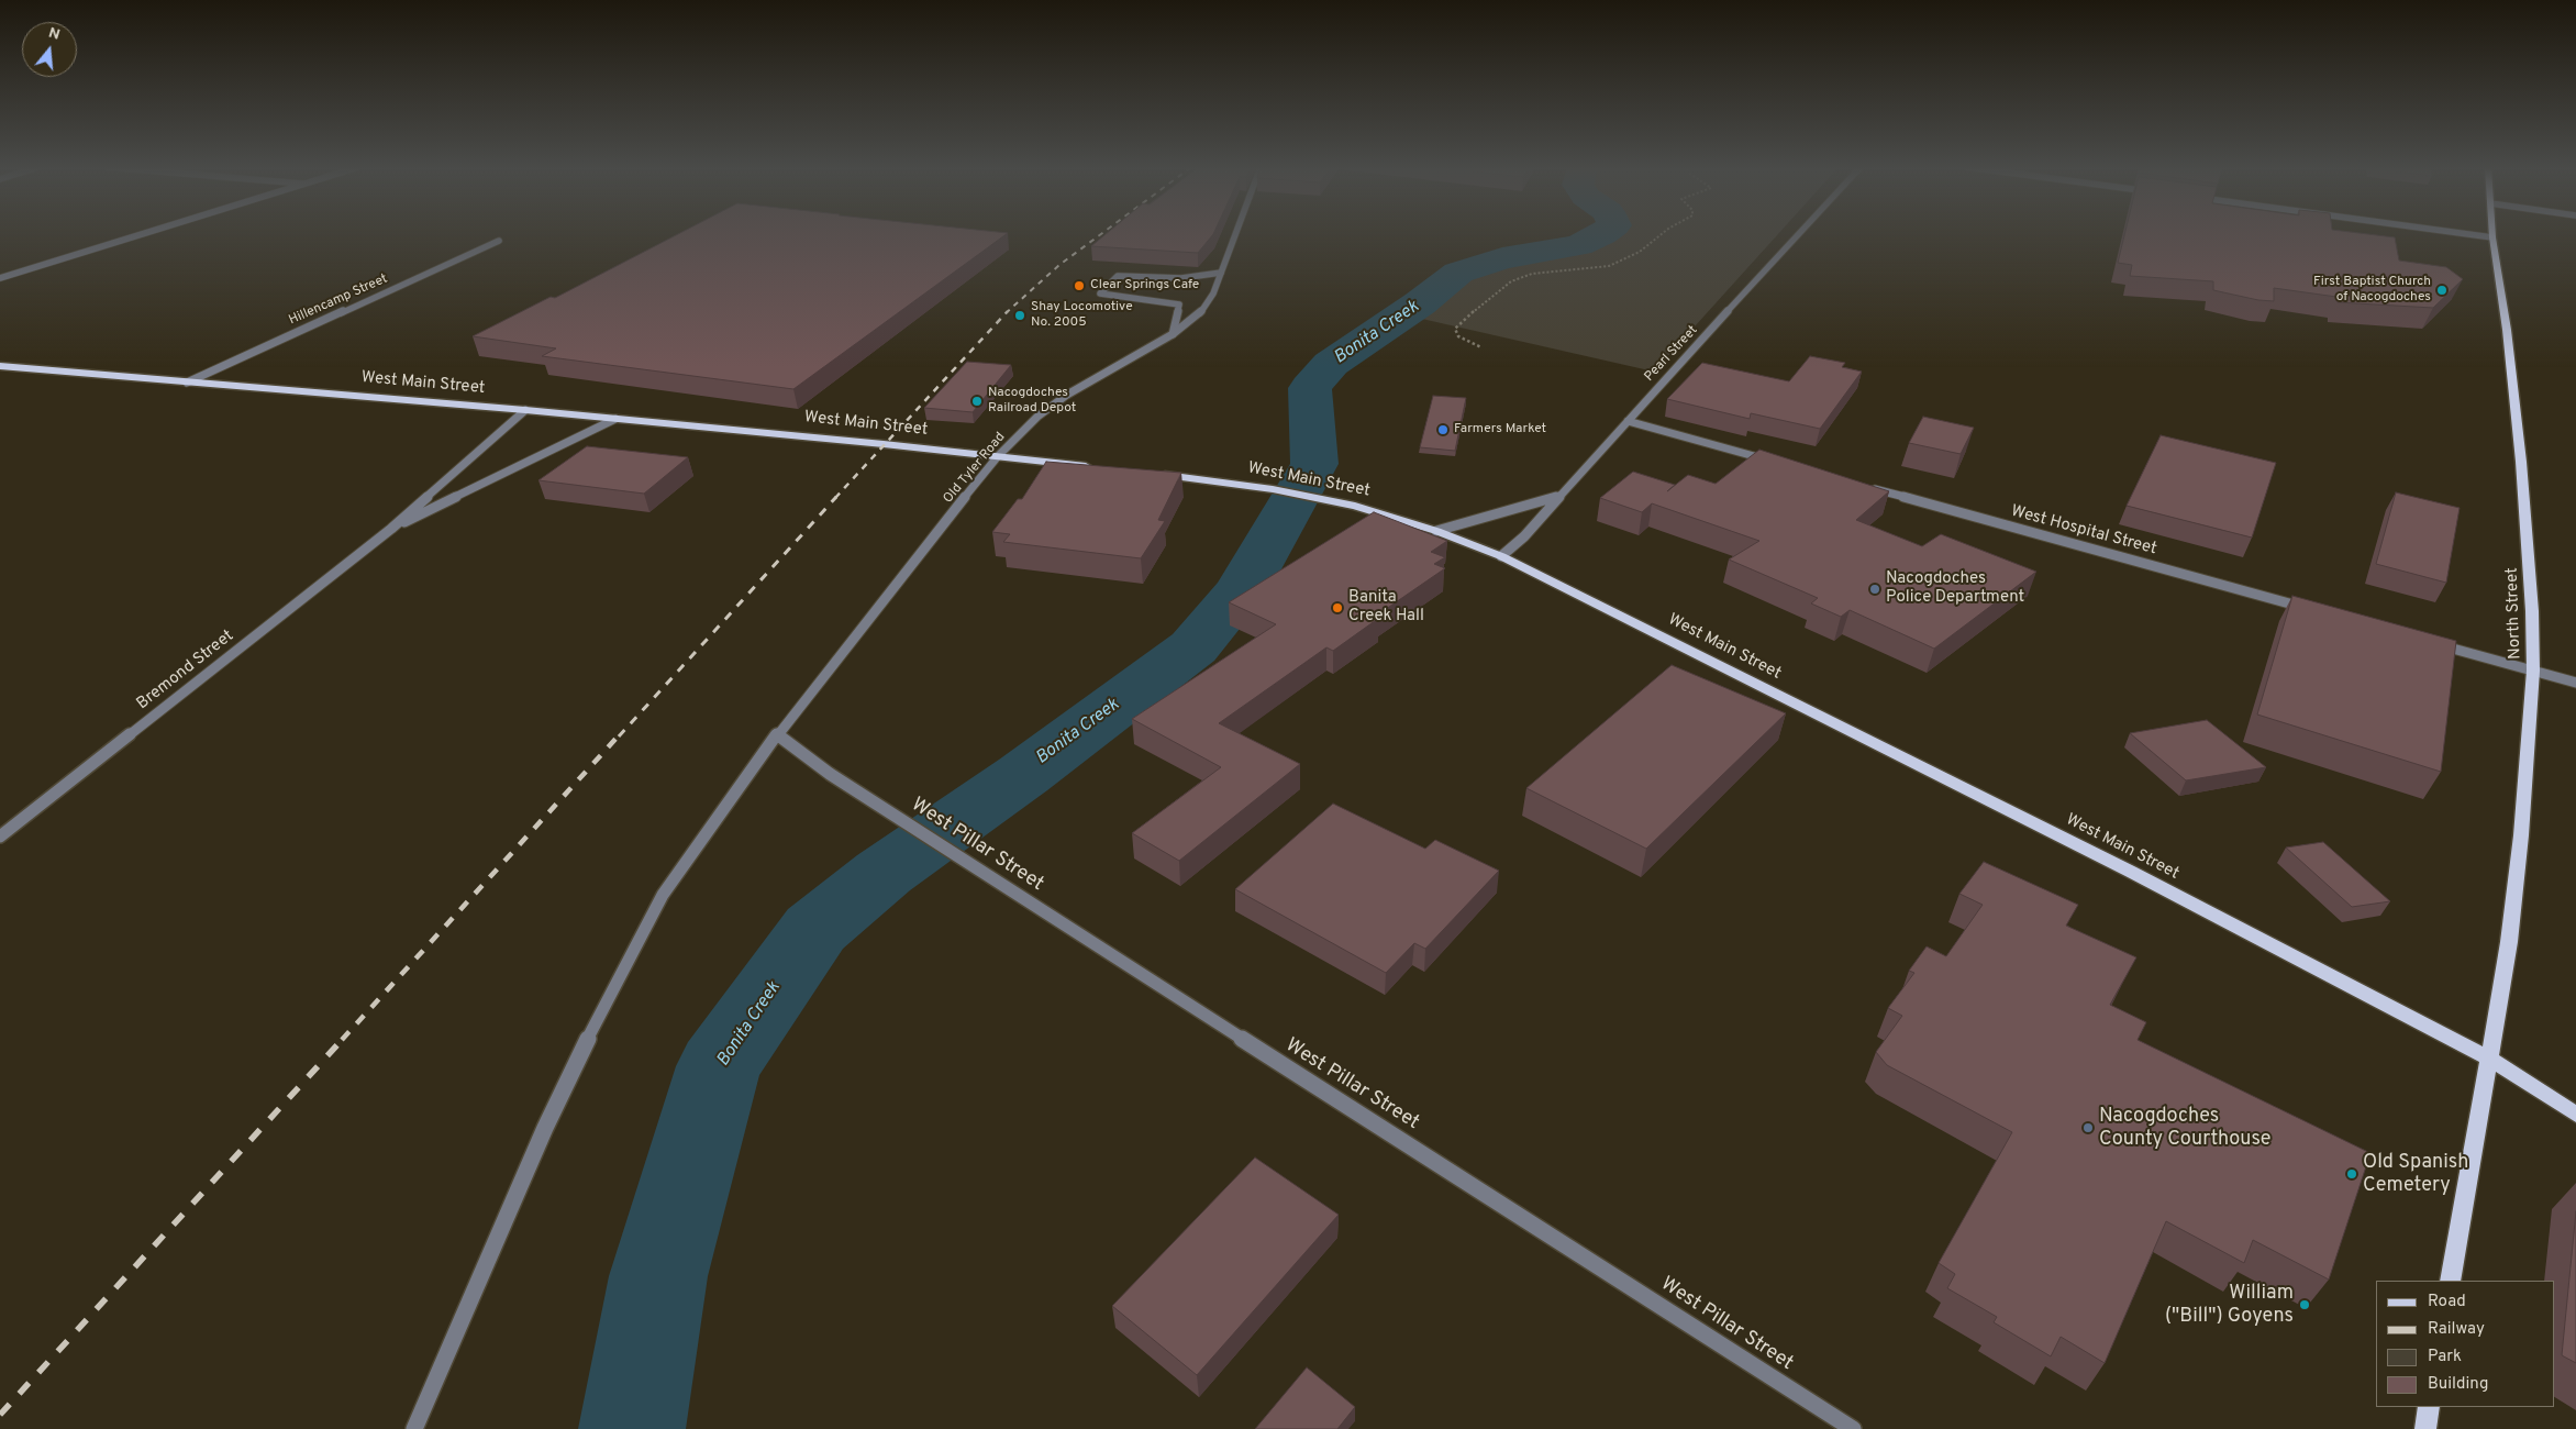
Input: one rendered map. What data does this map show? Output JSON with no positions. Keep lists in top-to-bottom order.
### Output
{
  "streets": {
    "main road": ["West Main Street", "North Street"],
    "street": [
      "Hillencamp Street",
      "Pearl Street",
      "Old Tyler Road",
      "West Hospital Street",
      "Bremond Street",
      "West Pillar Street"
    ]
  },
  "crossings": [
    ["Hillencamp Street", "West Main Street"],
    ["Pearl Street", "West Main Street"],
    ["West Main Street", "Old Tyler Road"],
    ["West Main Street", "North Street"],
    ["West Main Street", "Bremond Street"],
    ["Old Tyler Road", "West Pillar Street"]
  ],
  "water": ["Bonita Creek"],
  "places": [
    "Clear Springs Cafe",
    "First Baptist Church of Nacogdoches",
    "Shay Locomotive No. 2005",
    "Nacogdoches Railroad Depot",
    "Farmers Market",
    "Nacogdoches Police Department",
    "Banita Creek Hall",
    "Nacogdoches County Courthouse",
    "Old Spanish Cemetery",
    "William (\"Bill\") Goyens"
  ],
  "legend": [
    "Road",
    "Railway",
    "Park",
    "Building"
  ],
  "north": "top"
}
